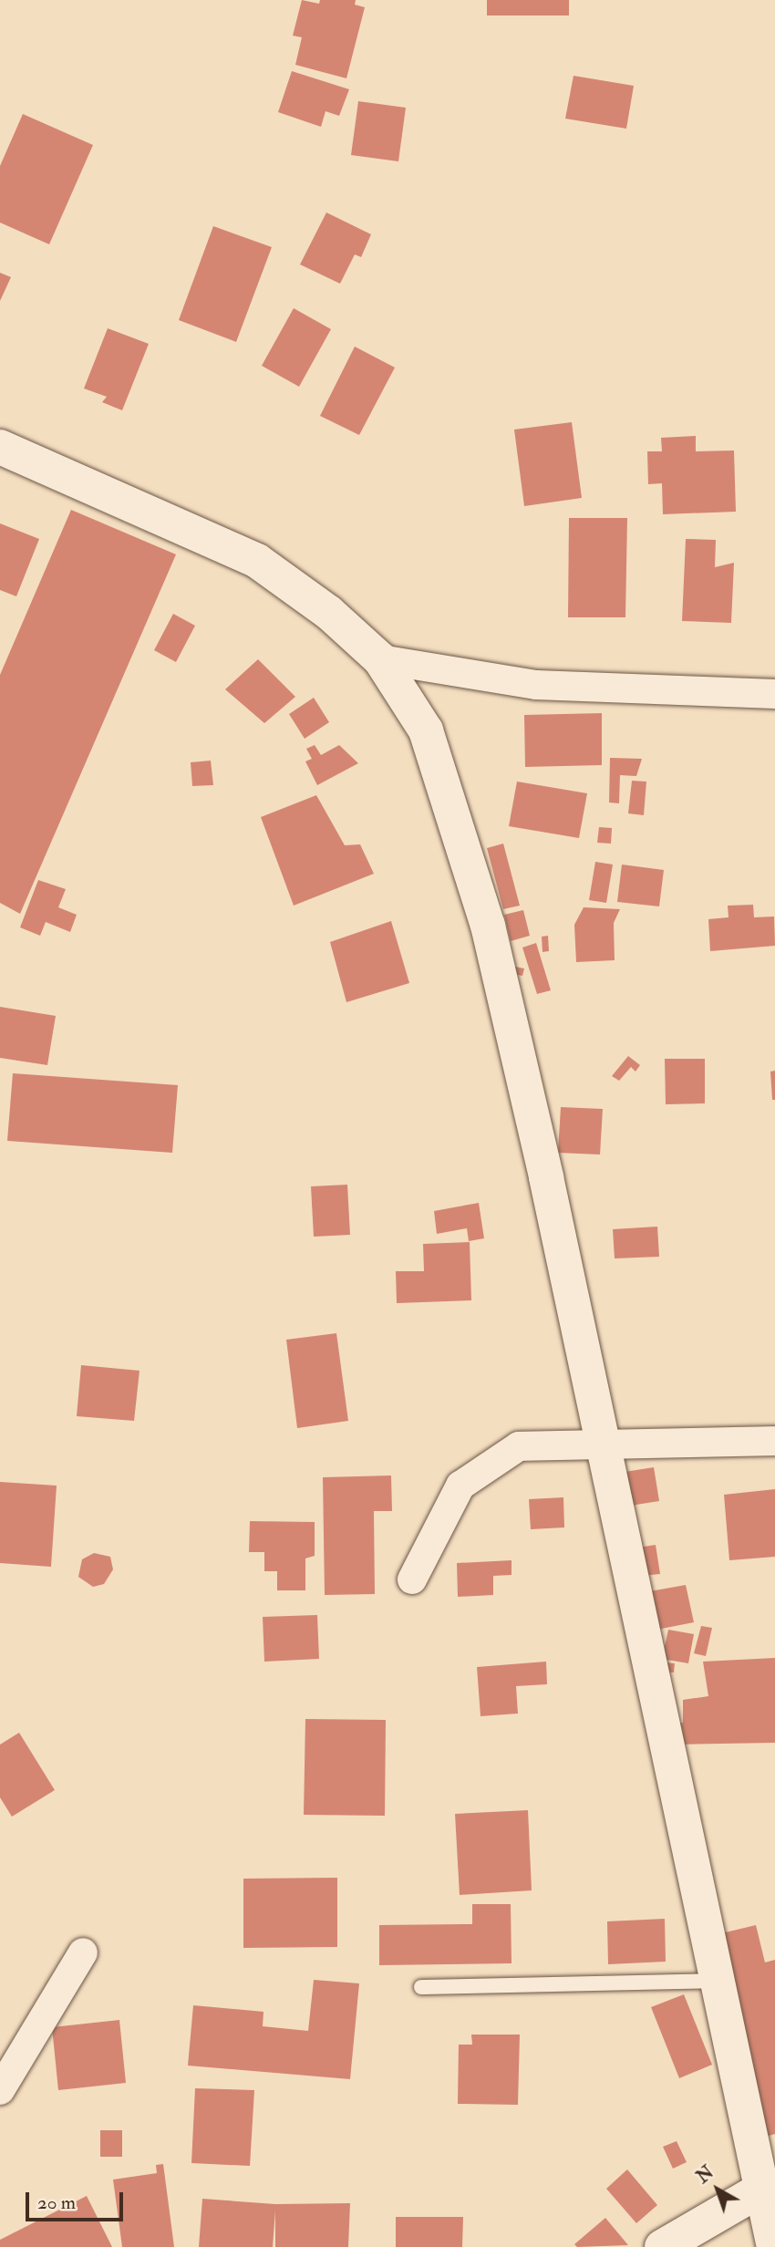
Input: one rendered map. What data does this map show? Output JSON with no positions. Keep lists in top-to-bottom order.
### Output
{
  "scale_bar": "20 m",
  "north": "top left"
}
